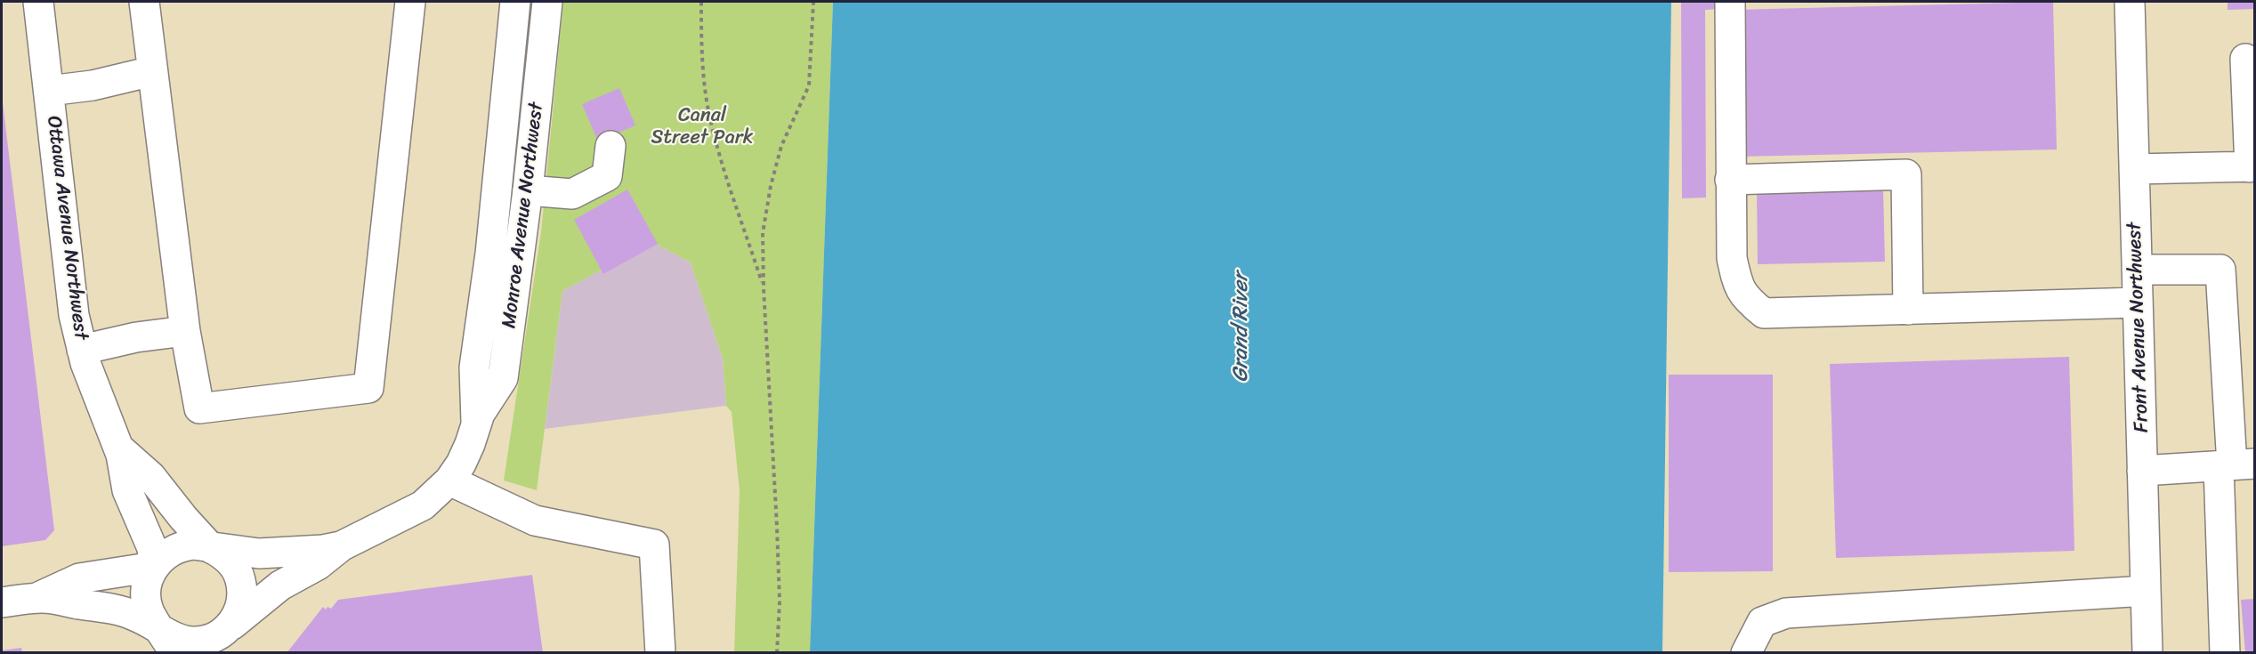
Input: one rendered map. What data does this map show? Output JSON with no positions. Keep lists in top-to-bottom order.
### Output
{
  "streets": {
    "main road": ["Monroe Avenue Northwest", "Ottawa Avenue Northwest", "Front Avenue Northwest"]
  },
  "crossings": [
    ["Monroe Avenue Northwest", "Ottawa Avenue Northwest"]
  ],
  "water": ["Grand River"],
  "parks": ["Canal Street Park"]
}
